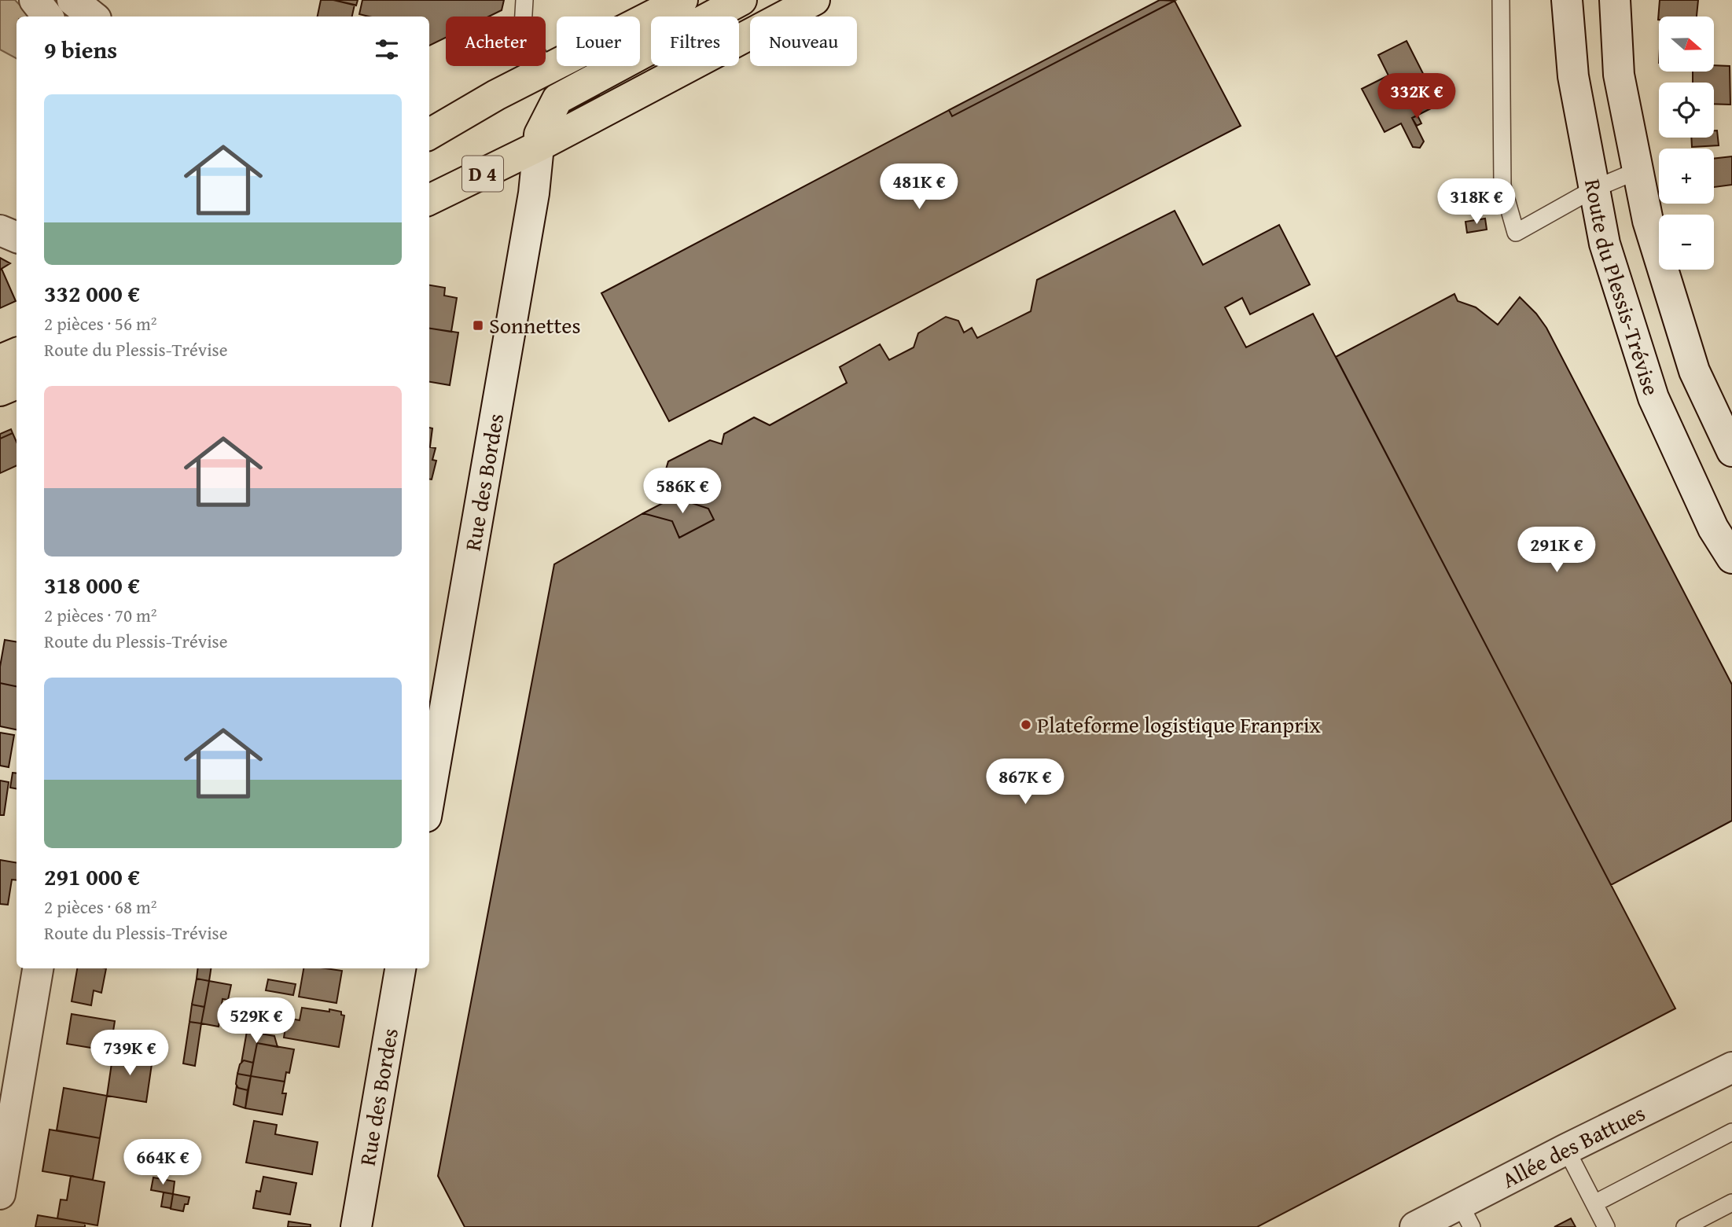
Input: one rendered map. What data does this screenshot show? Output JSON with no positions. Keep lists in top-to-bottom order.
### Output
{
  "streets": {
    "main road": ["D 4"],
    "street": ["Route du Plessis-Trévise", "Rue des Bordes", "Allée des Battues"]
  },
  "crossings": [
    ["D 4", "Rue des Bordes"]
  ],
  "places": {
    "transit": ["Sonnettes"],
    "other": ["Plateforme logistique Franprix"]
  },
  "north": "right",
  "page": {
    "map_buttons": ["+", "−"],
    "chip": [
      "Acheter",
      "Louer",
      "Filtres",
      "Nouveau"
    ],
    "heading": "9 biens",
    "price": [
      "332K €",
      "481K €",
      "318K €",
      "586K €",
      "291K €",
      "867K €",
      "529K €",
      "739K €",
      "664K €"
    ],
    "list": [
      {
        "name": "332 000 €",
        "note": "2 pièces · 56 m² · Route du Plessis-Trévise"
      },
      {
        "name": "318 000 €",
        "note": "2 pièces · 70 m² · Route du Plessis-Trévise"
      },
      {
        "name": "291 000 €",
        "note": "2 pièces · 68 m² · Route du Plessis-Trévise"
      }
    ]
  }
}
